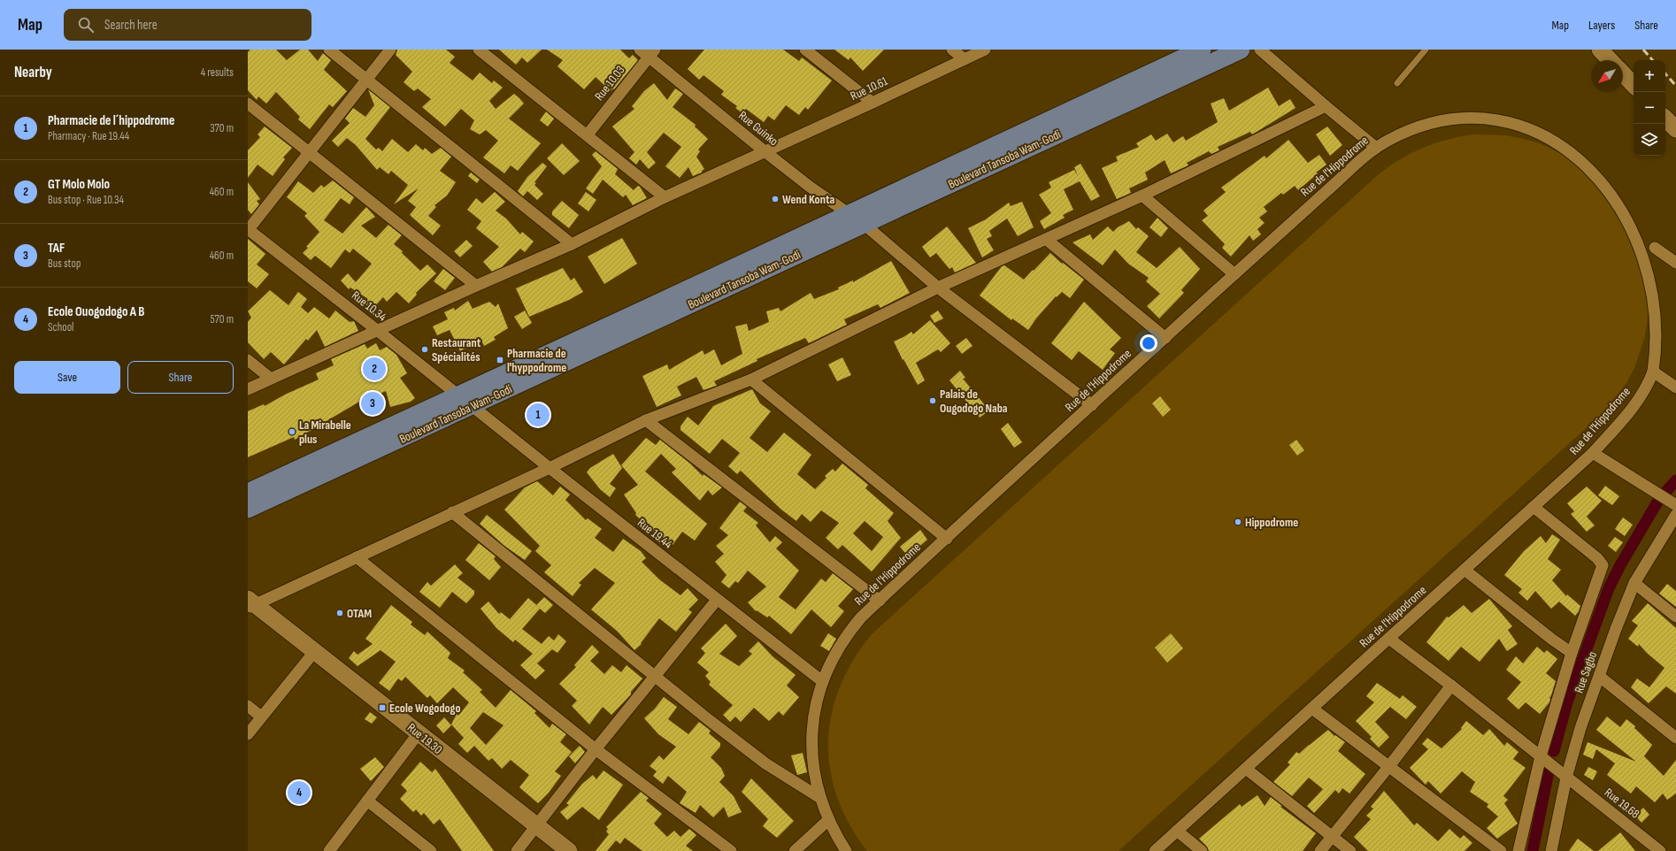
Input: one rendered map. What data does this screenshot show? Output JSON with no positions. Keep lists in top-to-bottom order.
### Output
{
  "streets": {
    "main road": ["Boulevard Tansoba Wam-Godi"],
    "street": [
      "Rue 10.03",
      "Rue 10.61",
      "Rue Guinko",
      "Rue de l'Hippodrome",
      "Rue 10.34",
      "Rue 19.44",
      "Rue Sagbo",
      "Rue 19.30",
      "Rue 19.68"
    ]
  },
  "crossings": [
    ["Rue 10.03", "Rue Guinko"],
    ["Rue 10.61", "Rue Guinko"],
    ["Rue 10.61", "Rue 10.34"],
    ["Rue Guinko", "Boulevard Tansoba Wam-Godi"],
    ["Rue Guinko", "Rue de l'Hippodrome"],
    ["Boulevard Tansoba Wam-Godi", "Rue 10.34"],
    ["Boulevard Tansoba Wam-Godi", "Rue 19.44"],
    ["Rue de l'Hippodrome", "Rue 19.44"],
    ["Rue de l'Hippodrome", "Rue 19.68"],
    ["Rue 10.34", "Rue 19.44"],
    ["Rue Sagbo", "Rue 19.68"]
  ],
  "places": {
    "other": [
      "Wend Konta",
      "Restaurant Spécialités",
      "Palais de Ougodogo Naba",
      "La Mirabelle plus",
      "Hippodrome",
      "OTAM"
    ],
    "transit": ["Pharmacie de l'hyppodrome", "Ecole Wogodogo"]
  },
  "north": "bottom left",
  "page": {
    "header": "Map",
    "search": "Search here",
    "nav": ["Map", "Layers", "Share"],
    "heading": ["Nearby", "4 results"],
    "map_buttons": ["+", "−"],
    "list": [
      {
        "mark": "1",
        "name": "Pharmacie de l´hippodrome",
        "note": "Pharmacy · Rue 19.44",
        "value": "370 m"
      },
      {
        "mark": "2",
        "name": "GT Molo Molo",
        "note": "Bus stop · Rue 10.34",
        "value": "460 m"
      },
      {
        "mark": "3",
        "name": "TAF",
        "note": "Bus stop",
        "value": "460 m"
      },
      {
        "mark": "4",
        "name": "Ecole Ouogodogo A B",
        "note": "School",
        "value": "570 m"
      }
    ],
    "buttons": ["Save", "Share"],
    "pins": [
      "2",
      "3",
      "1",
      "4"
    ]
  }
}
